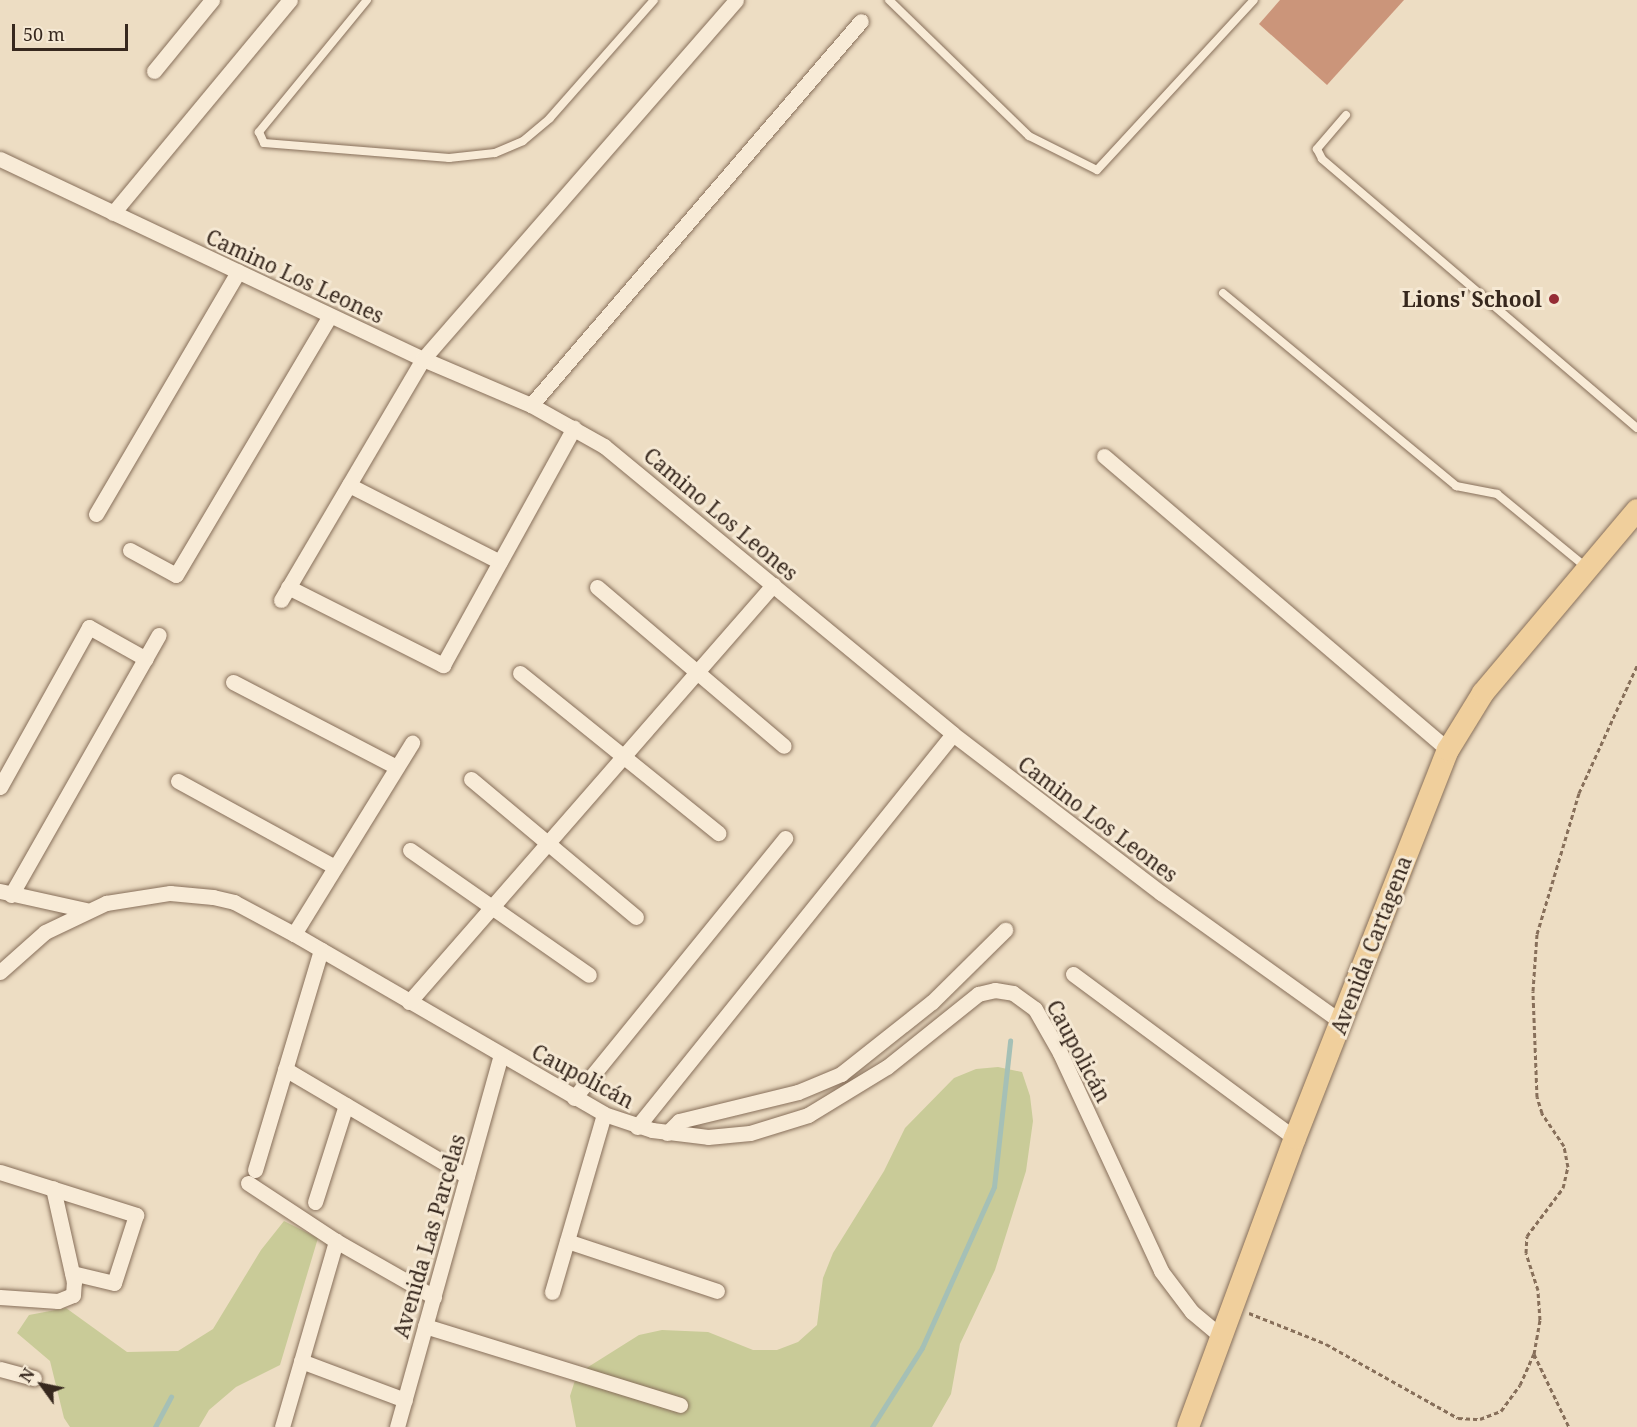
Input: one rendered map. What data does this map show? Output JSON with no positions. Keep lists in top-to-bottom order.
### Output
{
  "streets": {
    "main road": ["Avenida Cartagena"],
    "street": ["Camino Los Leones", "Caupolicán", "Avenida Las Parcelas"]
  },
  "crossings": [
    ["Camino Los Leones", "Avenida Cartagena"],
    ["Avenida Cartagena", "Caupolicán"],
    ["Caupolicán", "Avenida Las Parcelas"]
  ],
  "places": ["Lions' School"],
  "scale_bar": "50 m",
  "north": "top left"
}
